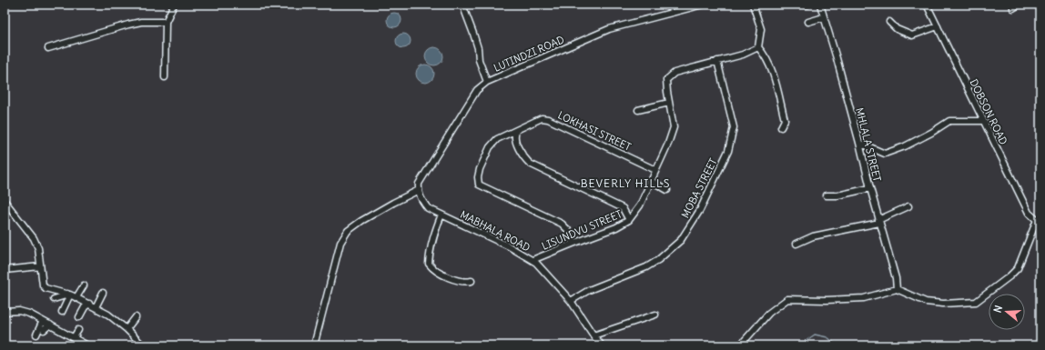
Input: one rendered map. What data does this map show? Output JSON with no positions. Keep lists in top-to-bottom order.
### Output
{
  "streets": {
    "street": [
      "LUTINDZI ROAD",
      "DOBSON ROAD",
      "LOKHASI STREET",
      "MHLALA STREET",
      "MOBA STREET",
      "LISUNDVU STREET",
      "MABHALA ROAD"
    ]
  },
  "crossings": [
    ["LUTINDZI ROAD", "MABHALA ROAD"],
    ["LOKHASI STREET", "LISUNDVU STREET"],
    ["MOBA STREET", "LISUNDVU STREET"],
    ["MOBA STREET", "MABHALA ROAD"],
    ["LISUNDVU STREET", "MABHALA ROAD"]
  ],
  "districts": ["BEVERLY HILLS"],
  "north": "left"
}
